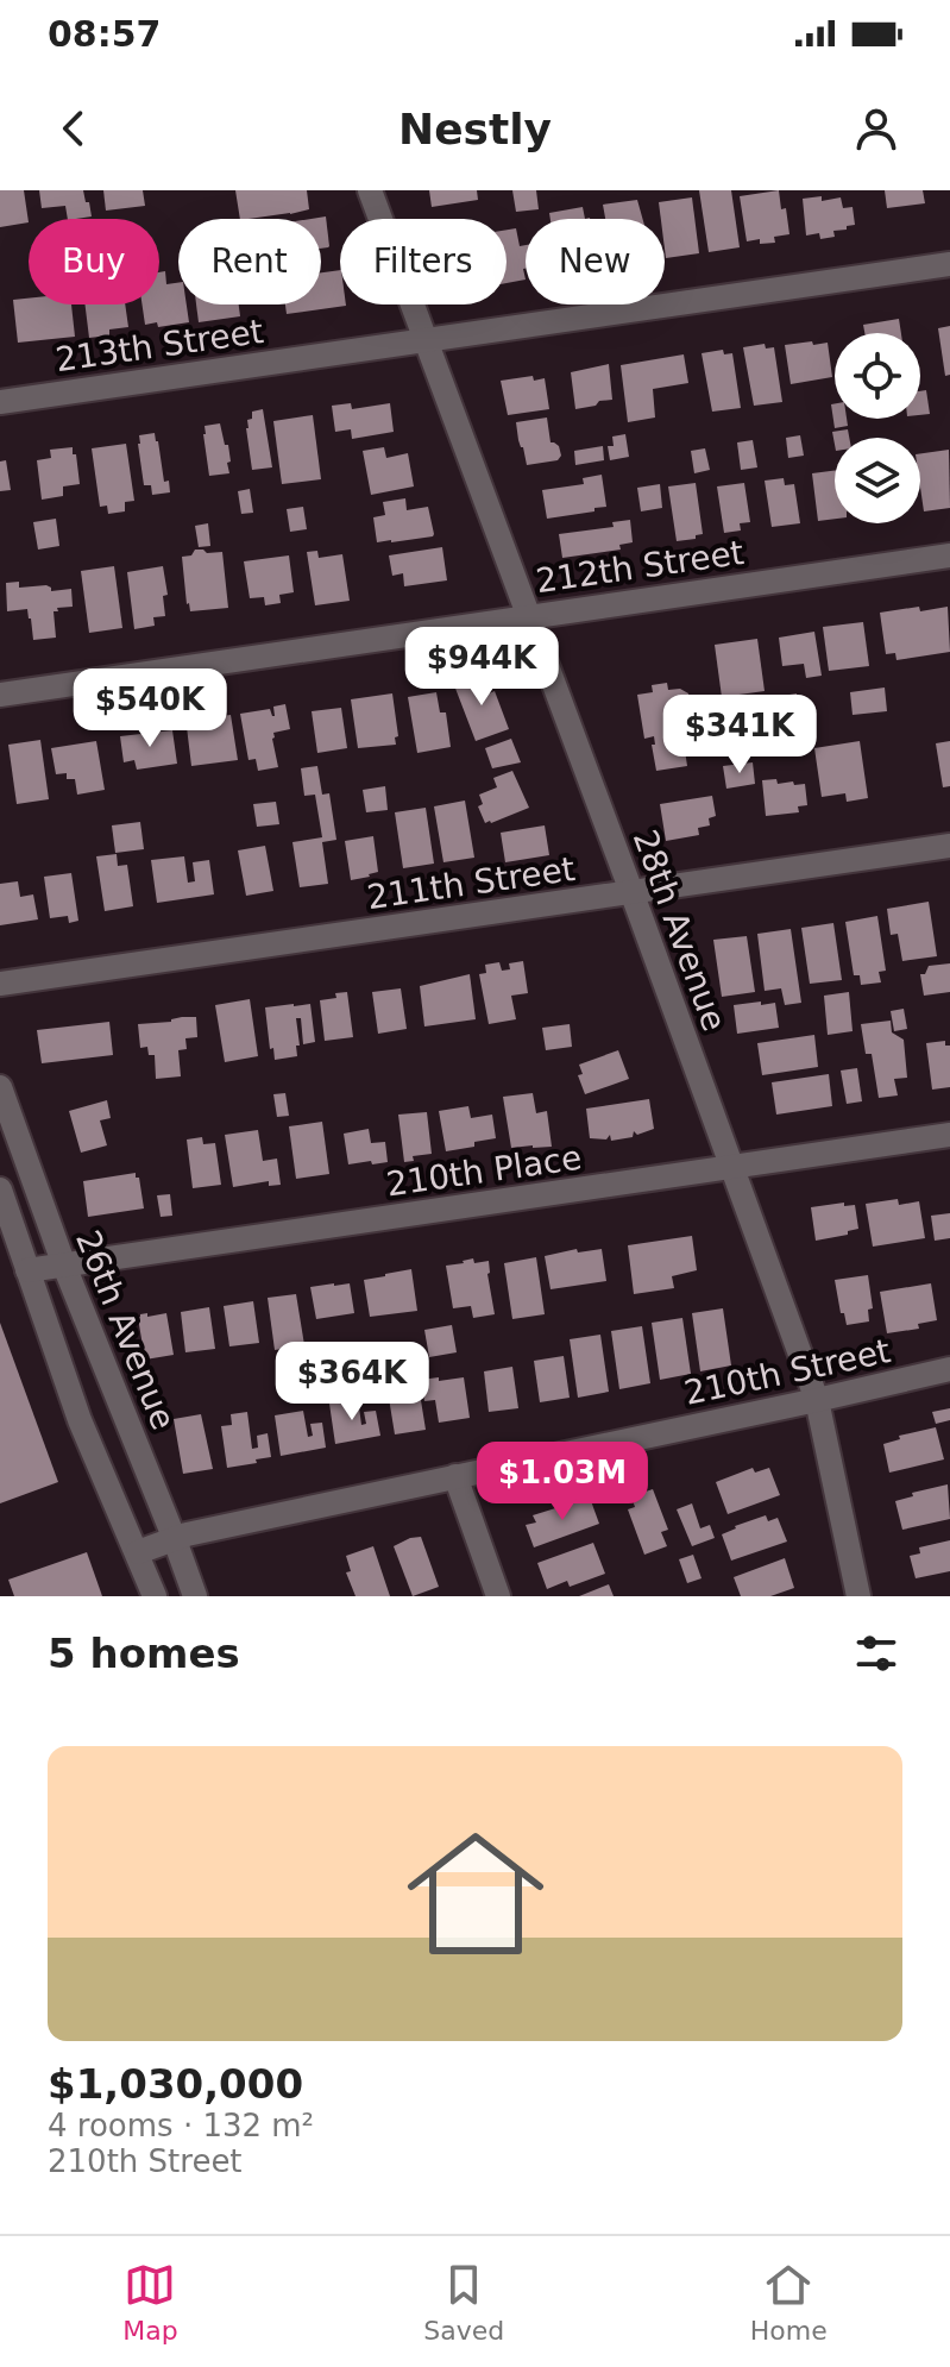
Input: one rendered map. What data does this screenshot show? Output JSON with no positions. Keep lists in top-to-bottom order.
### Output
{
  "streets": {
    "street": [
      "213th Street",
      "212th Street",
      "211th Street",
      "28th Avenue",
      "210th Place",
      "26th Avenue",
      "210th Street"
    ]
  },
  "crossings": [
    ["213th Street", "28th Avenue"],
    ["212th Street", "28th Avenue"],
    ["211th Street", "28th Avenue"],
    ["28th Avenue", "210th Place"],
    ["28th Avenue", "210th Street"],
    ["210th Place", "26th Avenue"],
    ["26th Avenue", "210th Street"]
  ],
  "page": {
    "status": "08:57",
    "header": "Nestly",
    "chip": [
      "Buy",
      "Rent",
      "Filters",
      "New"
    ],
    "price": [
      "$944K",
      "$540K",
      "$341K",
      "$364K",
      "$1.03M"
    ],
    "heading": "5 homes",
    "list": [
      {
        "name": "$1,030,000",
        "note": "4 rooms · 132 m² · 210th Street"
      }
    ],
    "tabs": ["Map", "Saved", "Home"]
  }
}
